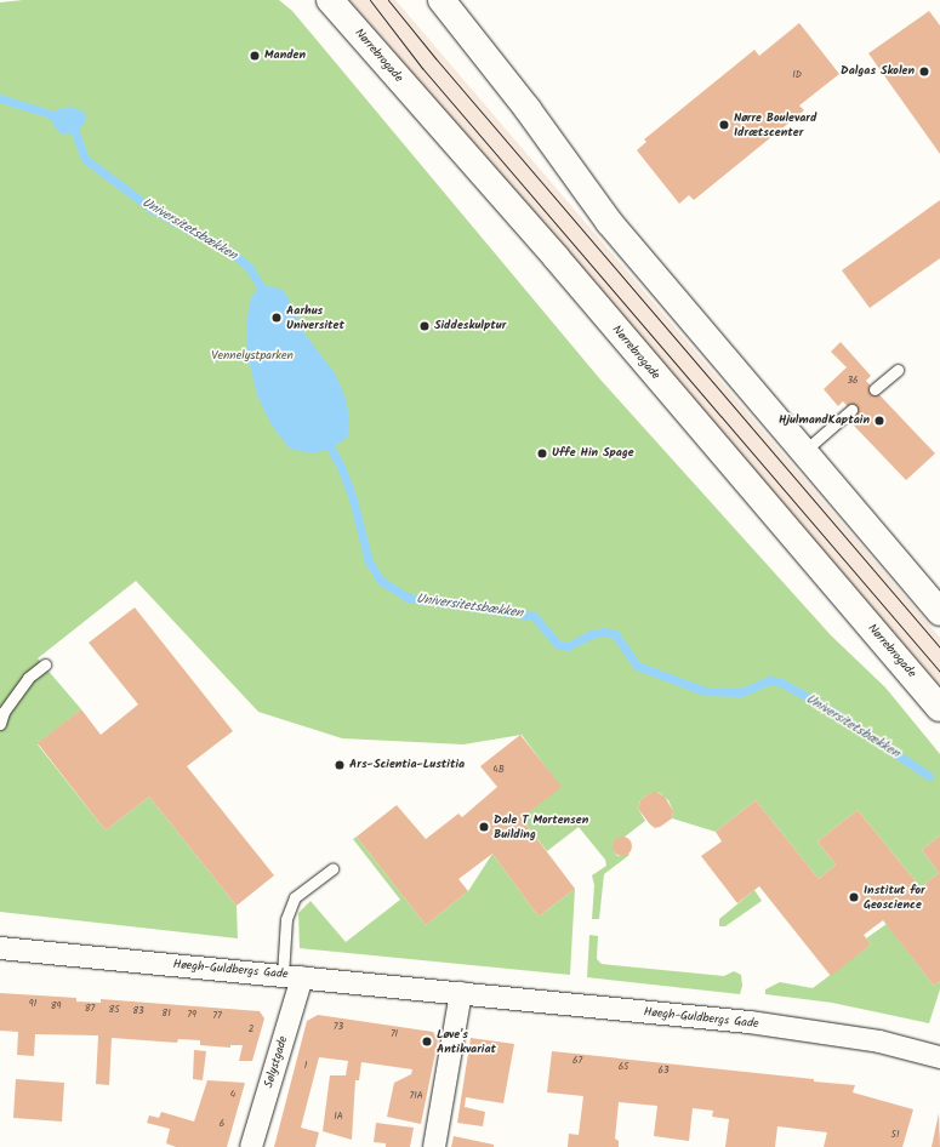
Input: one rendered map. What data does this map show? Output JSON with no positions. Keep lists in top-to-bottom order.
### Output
{
  "streets": {
    "main road": ["Nørrebrogade"],
    "street": ["Høegh-Guldbergs Gade", "Sølystgade"]
  },
  "crossings": [
    ["Høegh-Guldbergs Gade", "Sølystgade"]
  ],
  "water": ["Universitetsbækken"],
  "parks": ["Vennelystparken"],
  "places": [
    "Manden",
    "Dalgas Skolen",
    "Nørre Boulevard Idrætscenter",
    "Aarhus Universitet",
    "Siddeskulptur",
    "HjulmandKaptain",
    "Uffe Hin Spage",
    "Ars-Scientia-Lustitia",
    "Dale T Mortensen Building",
    "Institut for Geoscience",
    "Løve's Antikvariat"
  ],
  "house_numbers": [
    "1D",
    "36",
    "4B",
    "91",
    "89",
    "87",
    "85",
    "83",
    "81",
    "79",
    "77",
    "73",
    "2",
    "71",
    "67",
    "1",
    "65",
    "63",
    "4",
    "71A",
    "1A",
    "6",
    "51"
  ]
}
